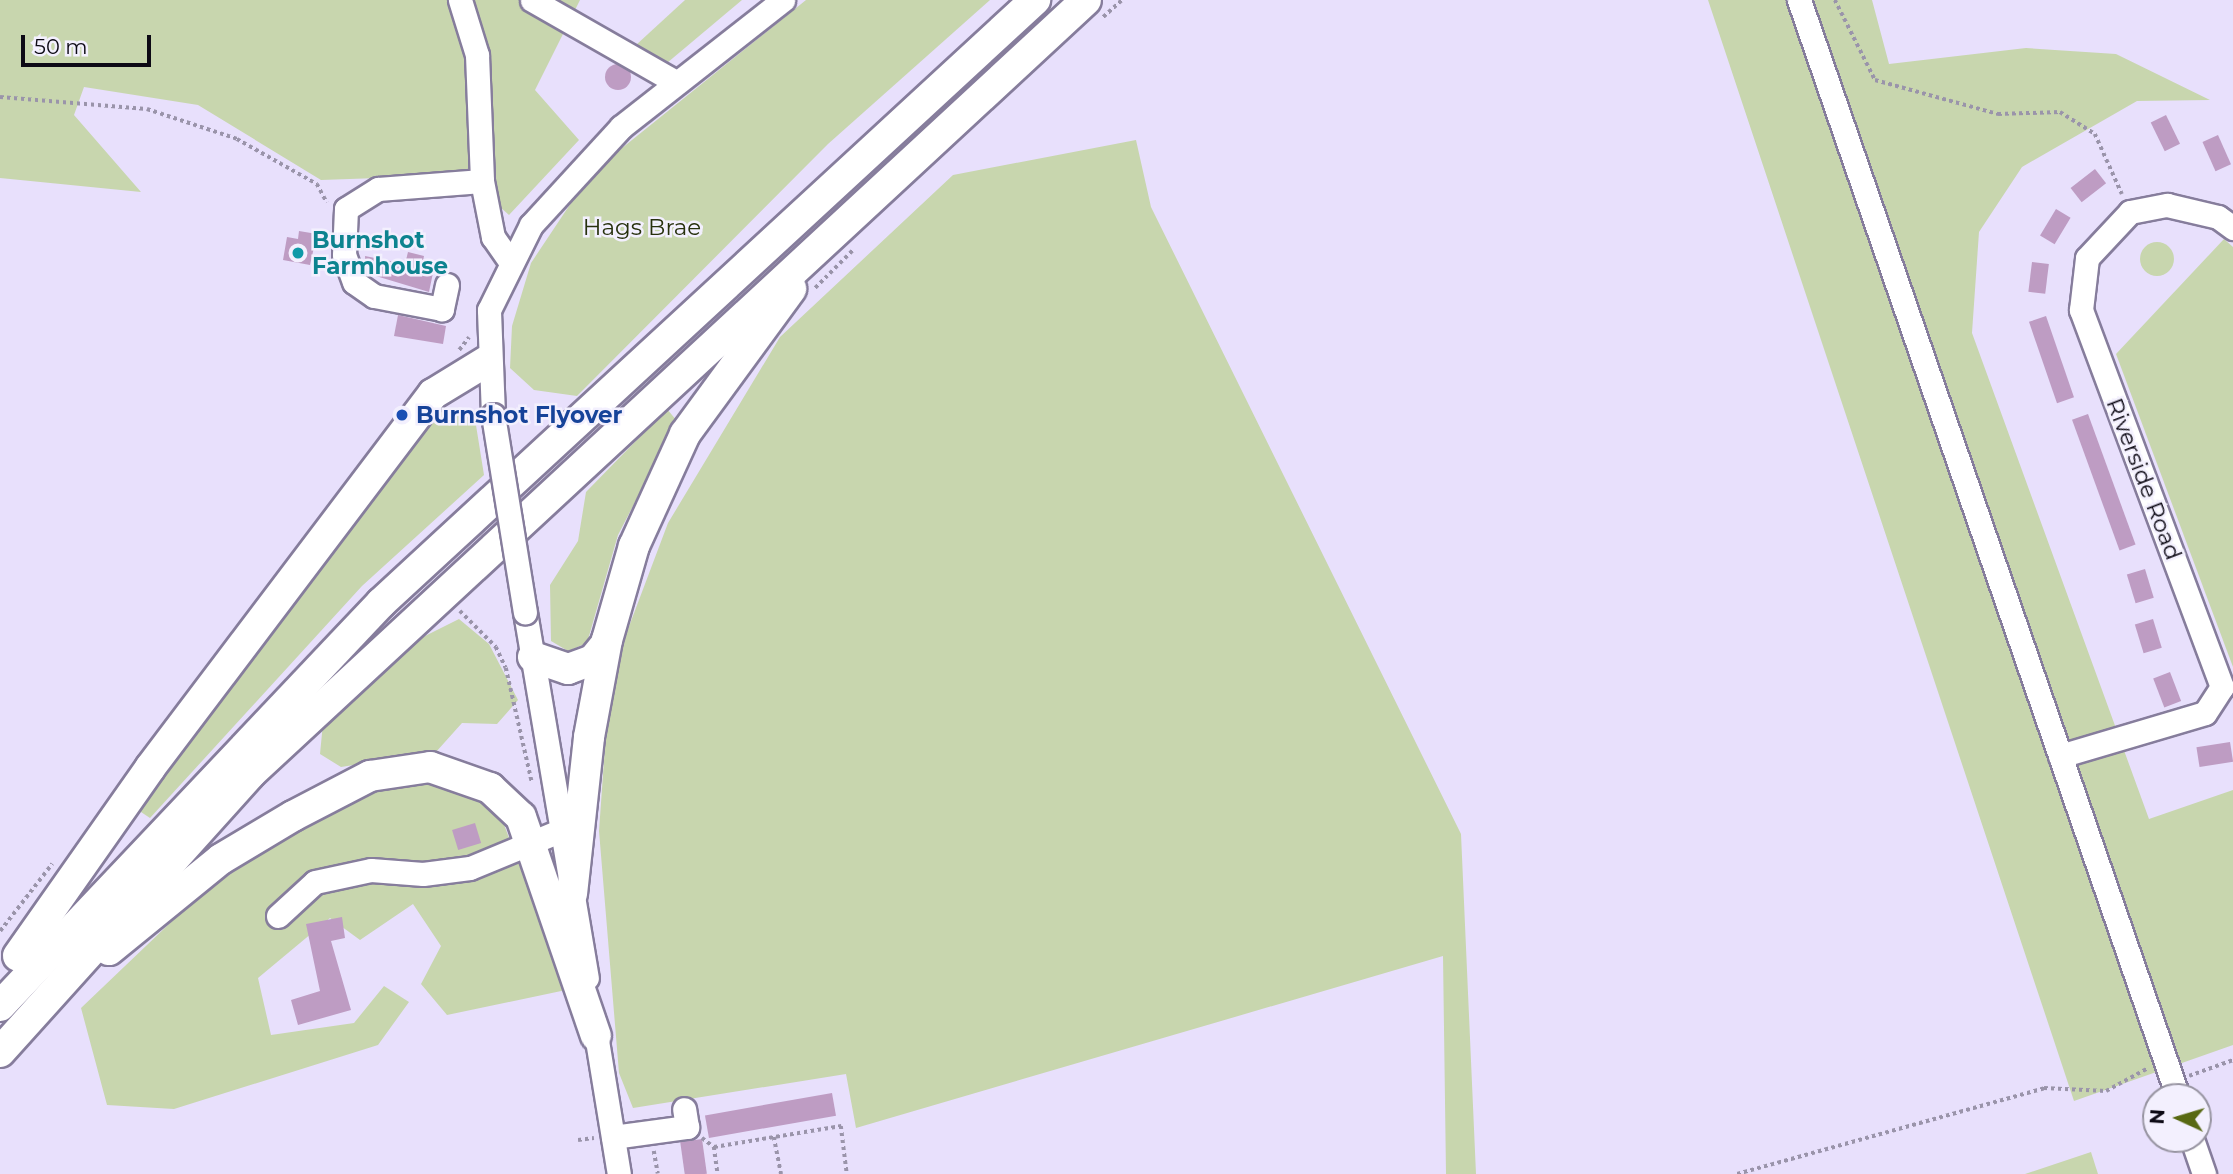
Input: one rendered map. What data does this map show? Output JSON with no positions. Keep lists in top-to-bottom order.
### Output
{
  "streets": {
    "street": ["Riverside Road"]
  },
  "parks": ["Hags Brae"],
  "places": ["Burnshot Farmhouse", "Burnshot Flyover"],
  "scale_bar": "50 m",
  "north": "left"
}
